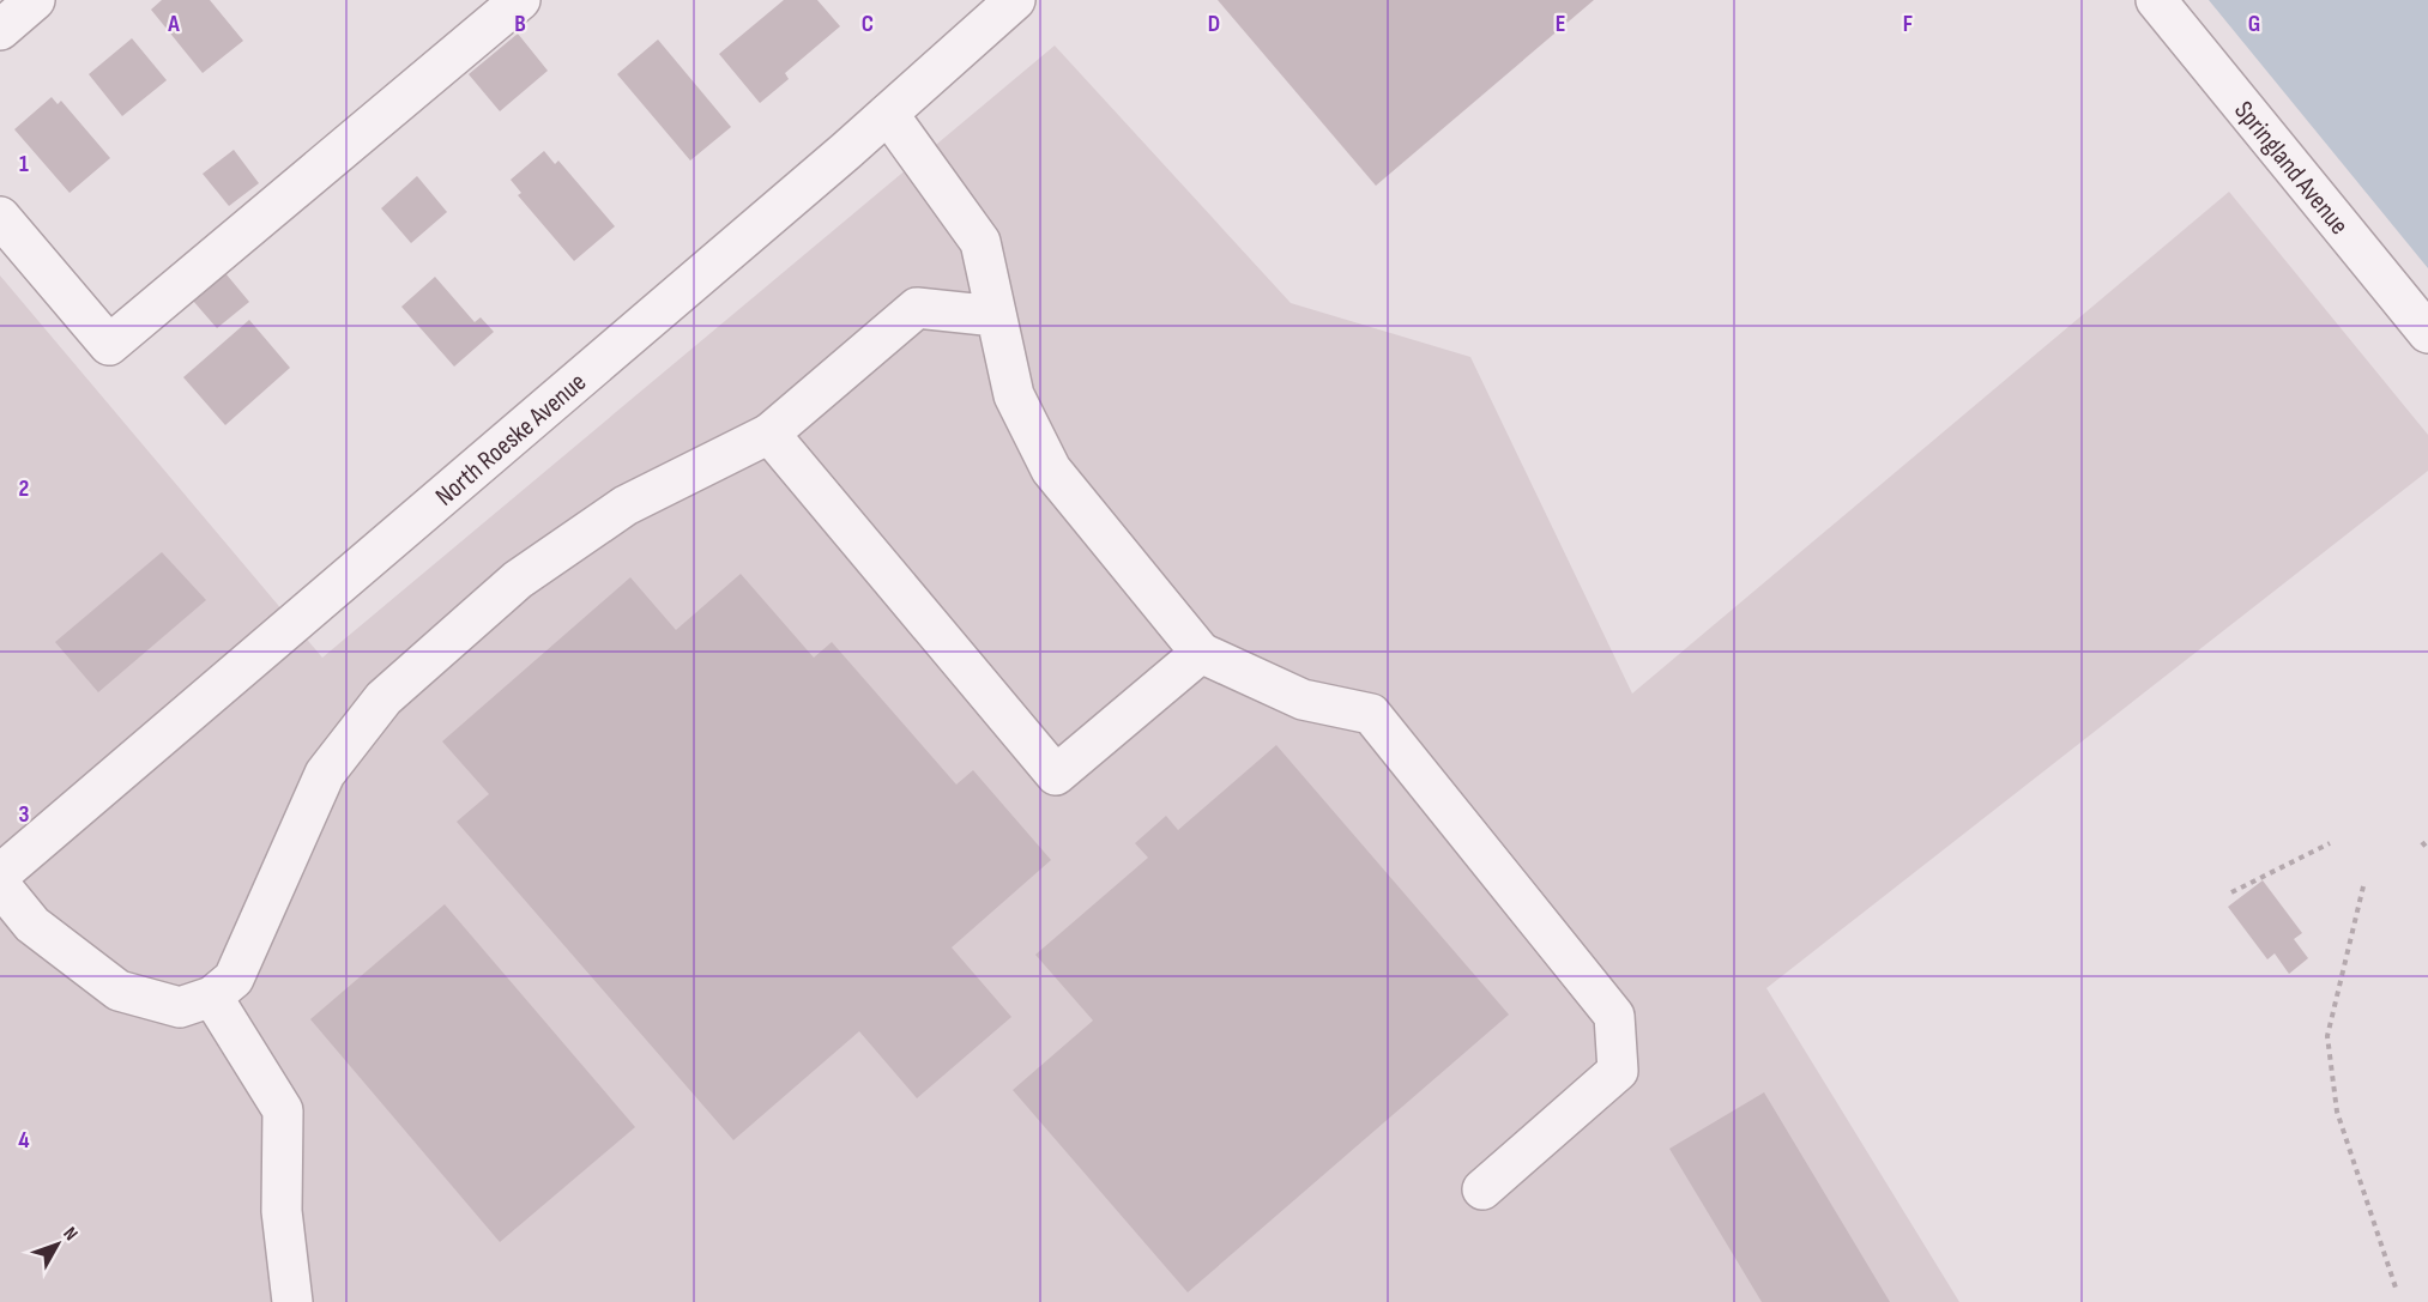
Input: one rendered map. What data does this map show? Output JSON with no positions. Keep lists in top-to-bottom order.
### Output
{
  "streets": {
    "street": ["Springland Avenue", "North Roeske Avenue"]
  },
  "north": "top right",
  "grid": {
    "columns": [
      "A",
      "B",
      "C",
      "D",
      "E",
      "F",
      "G"
    ],
    "rows": [
      "1",
      "2",
      "3",
      "4"
    ]
  }
}
